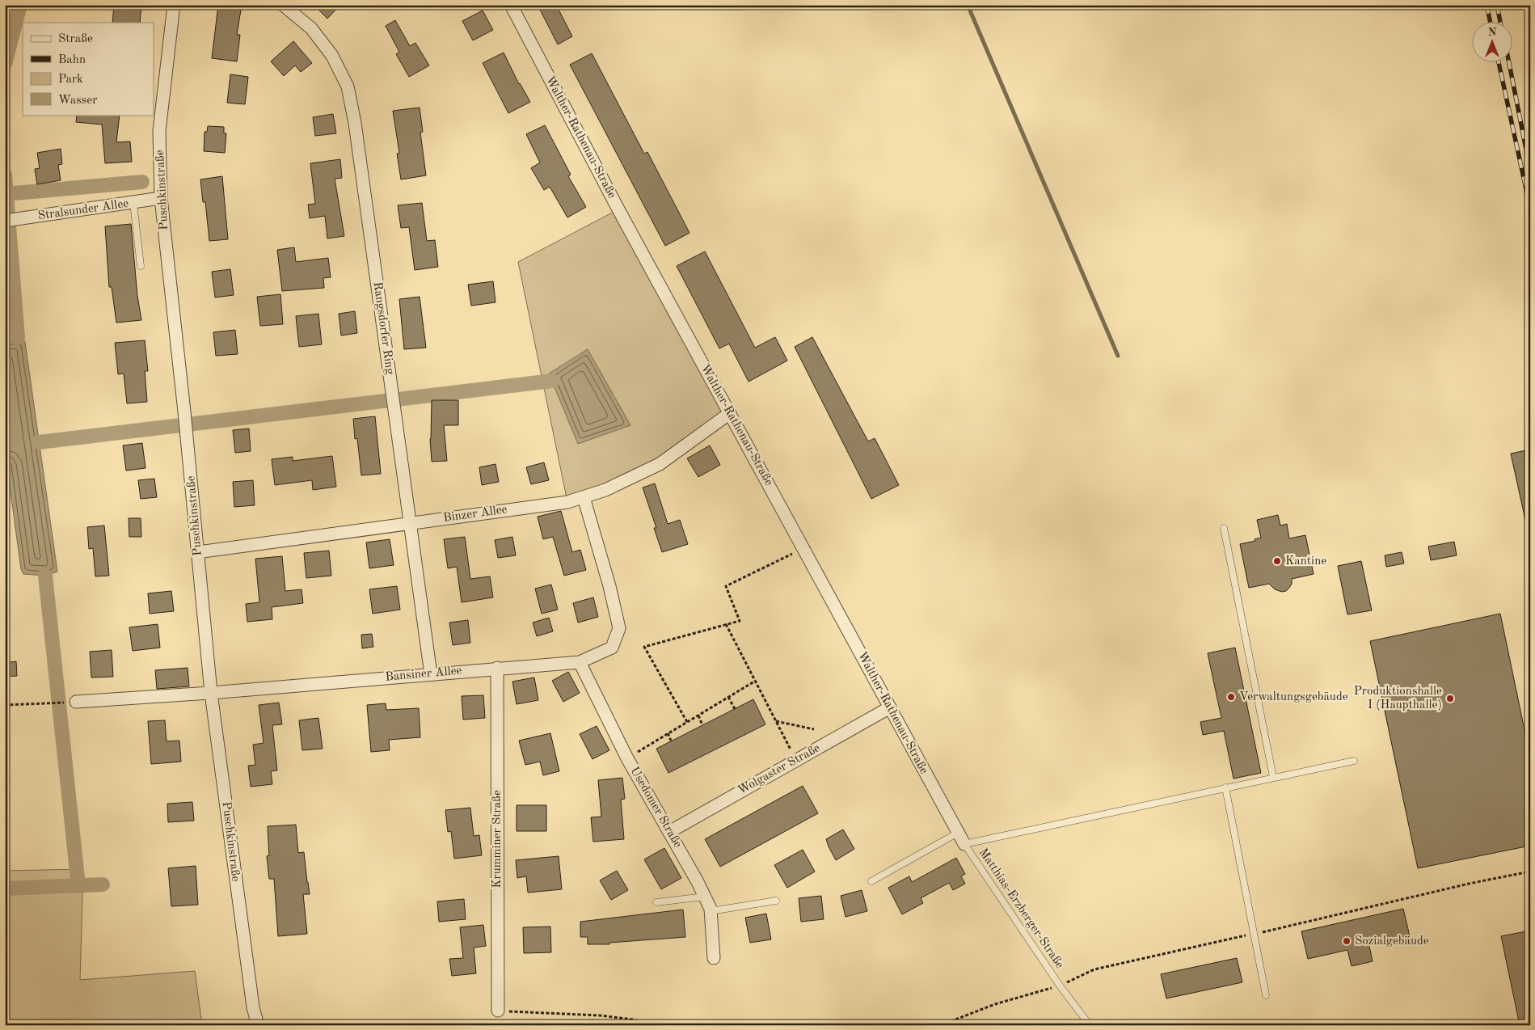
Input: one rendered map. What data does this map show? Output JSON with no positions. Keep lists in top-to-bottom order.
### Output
{
  "streets": {
    "street": [
      "Walther-Rathenau-Straße",
      "Puschkinstraße",
      "Stralsunder Allee",
      "Rangsdorfer Ring",
      "Binzer Allee",
      "Bansiner Allee",
      "Wolgaster Straße",
      "Usedomer Straße",
      "Krumminer Straße"
    ],
    "lane": ["Matthias-Erzberger-Straße"]
  },
  "crossings": [
    ["Walther-Rathenau-Straße", "Binzer Allee"],
    ["Walther-Rathenau-Straße", "Wolgaster Straße"],
    ["Walther-Rathenau-Straße", "Matthias-Erzberger-Straße"],
    ["Puschkinstraße", "Stralsunder Allee"],
    ["Puschkinstraße", "Binzer Allee"],
    ["Puschkinstraße", "Bansiner Allee"],
    ["Rangsdorfer Ring", "Binzer Allee"],
    ["Rangsdorfer Ring", "Bansiner Allee"],
    ["Binzer Allee", "Bansiner Allee"],
    ["Bansiner Allee", "Usedomer Straße"],
    ["Bansiner Allee", "Krumminer Straße"],
    ["Wolgaster Straße", "Usedomer Straße"]
  ],
  "places": [
    "Kantine",
    "Verwaltungsgebäude",
    "Produktionshalle I (Haupthalle)",
    "Sozialgebäude"
  ],
  "legend": [
    "Straße",
    "Bahn",
    "Park",
    "Wasser"
  ],
  "north": "top"
}
